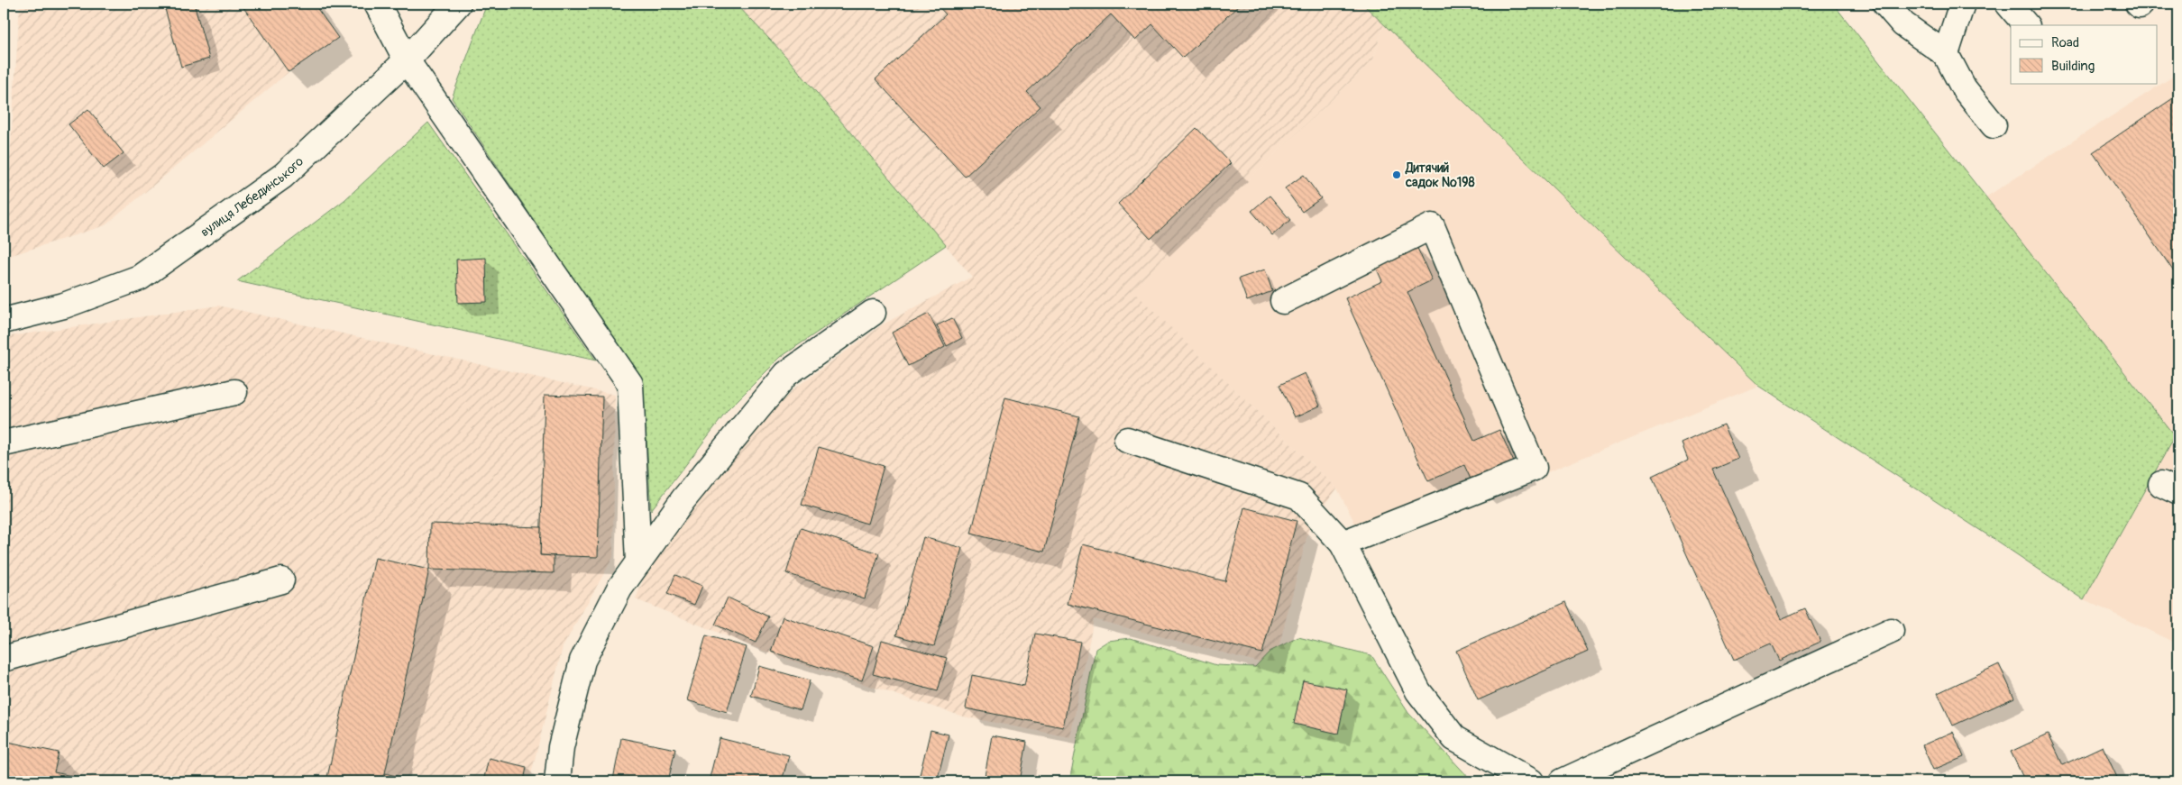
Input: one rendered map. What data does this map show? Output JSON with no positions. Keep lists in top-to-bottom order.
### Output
{
  "streets": {
    "street": ["вулиця Лебединського"]
  },
  "places": ["Дитячий садок №198"],
  "legend": ["Road", "Building"]
}
